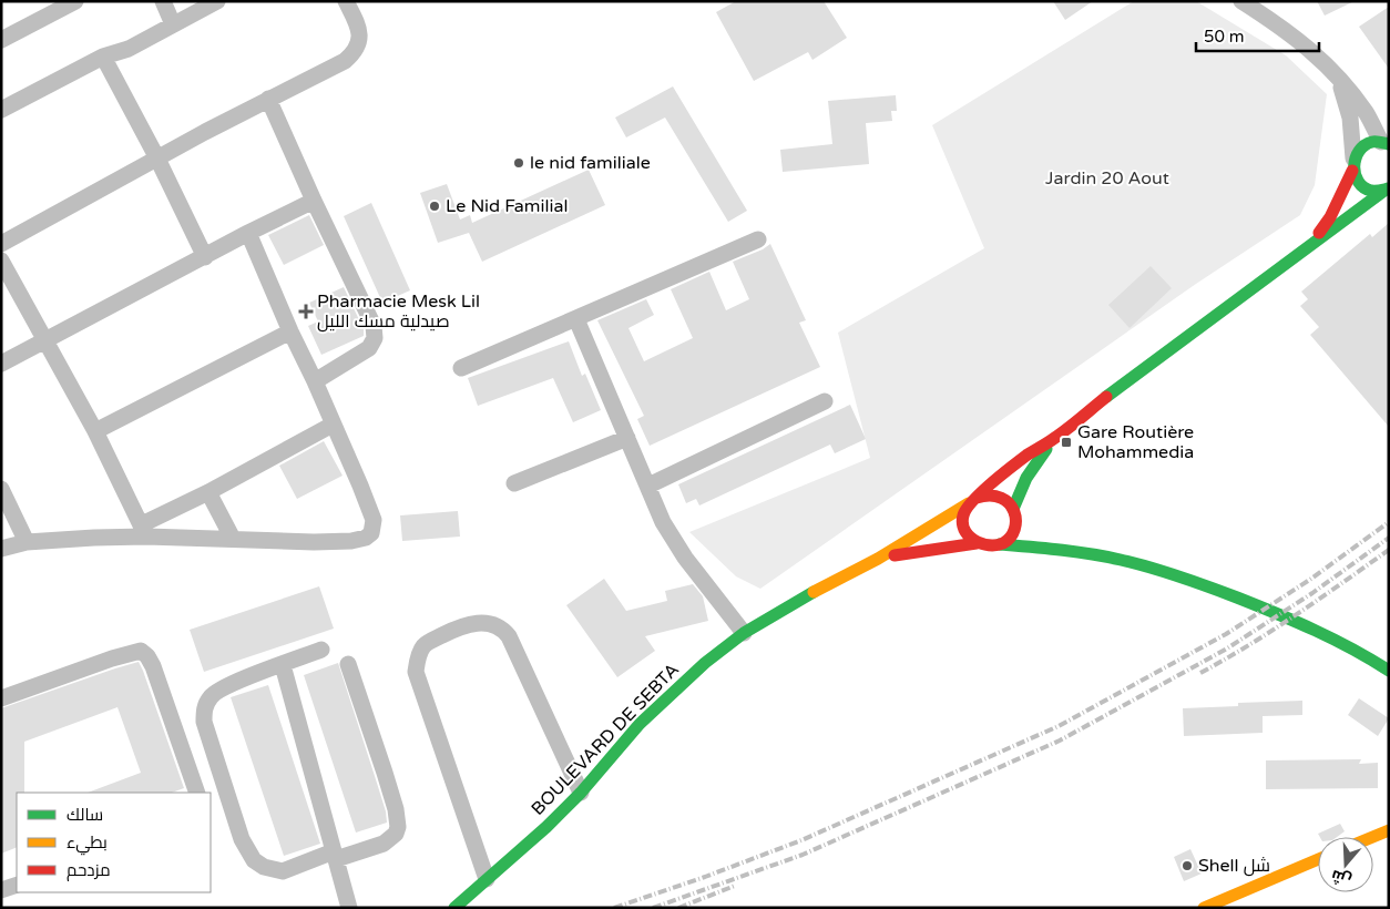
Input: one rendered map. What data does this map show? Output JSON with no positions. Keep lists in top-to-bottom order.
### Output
{
  "streets": {
    "street": ["BOULEVARD DE SEBTA"]
  },
  "parks": ["Jardin 20 Aout"],
  "places": {
    "other": ["le nid familiale", "Le Nid Familial", "Shell شل"],
    "health": ["Pharmacie Mesk Lil صيدلية مسك الليل"],
    "transit": ["Gare Routière Mohammedia"]
  },
  "legend": ["سالك", "بطيء", "مزدحم"],
  "scale_bar": "50 m",
  "north": "bottom"
}
